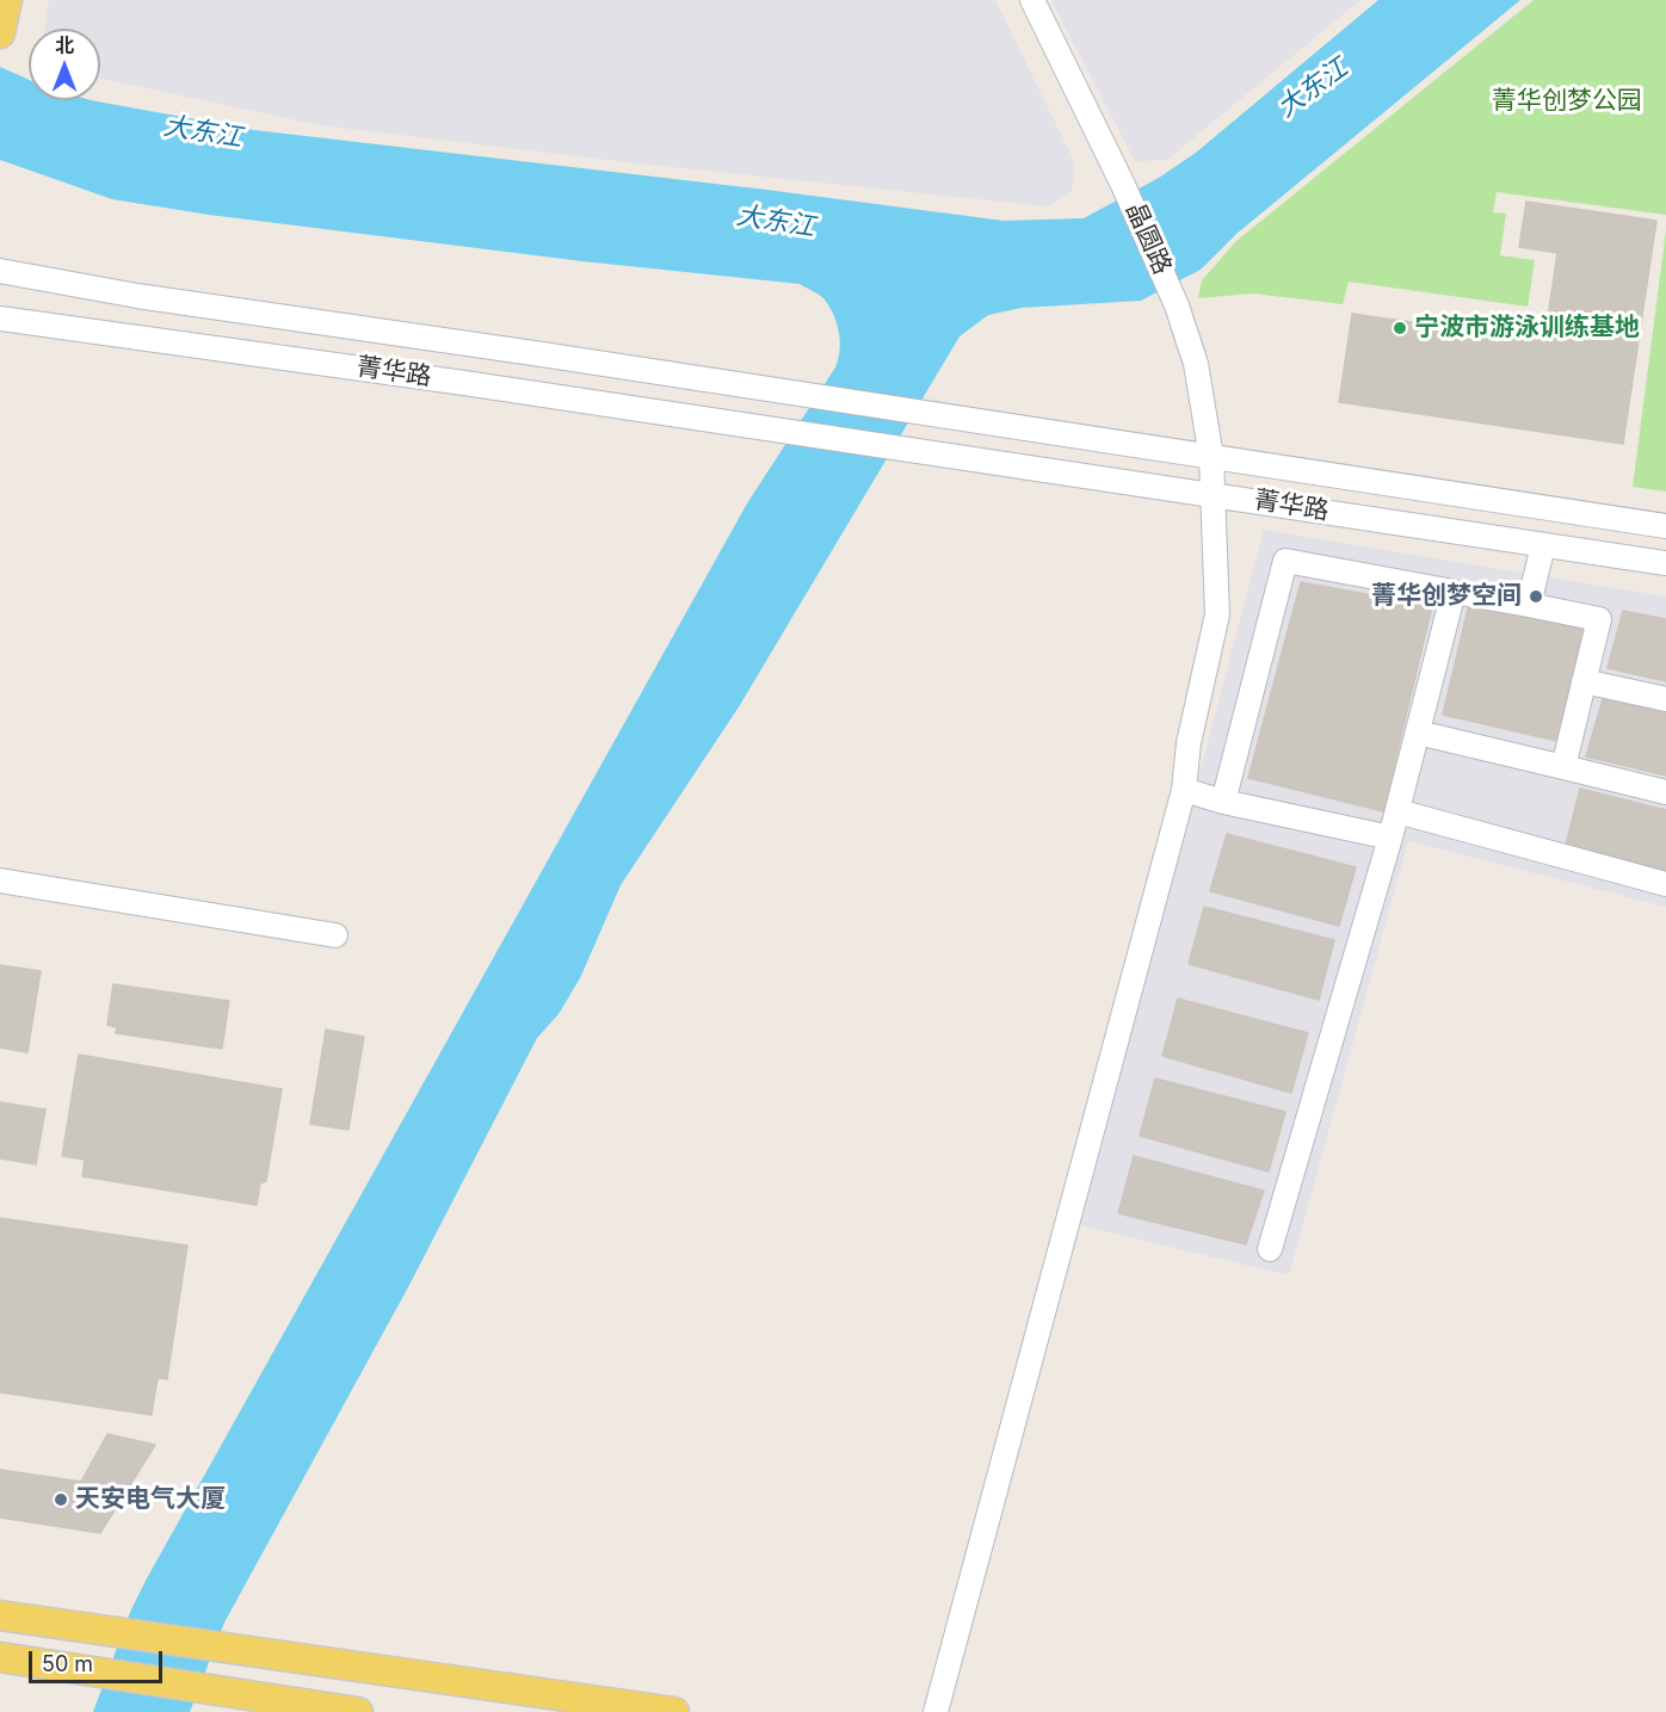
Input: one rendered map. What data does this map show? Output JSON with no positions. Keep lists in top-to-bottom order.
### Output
{
  "streets": {
    "street": ["晶圆路", "菁华路"]
  },
  "crossings": [
    ["晶圆路", "菁华路"]
  ],
  "water": ["大东江"],
  "parks": ["菁华创梦公园"],
  "places": ["宁波市游泳训练基地", "菁华创梦空间", "天安电气大厦"],
  "scale_bar": "50 m",
  "north": "top"
}
